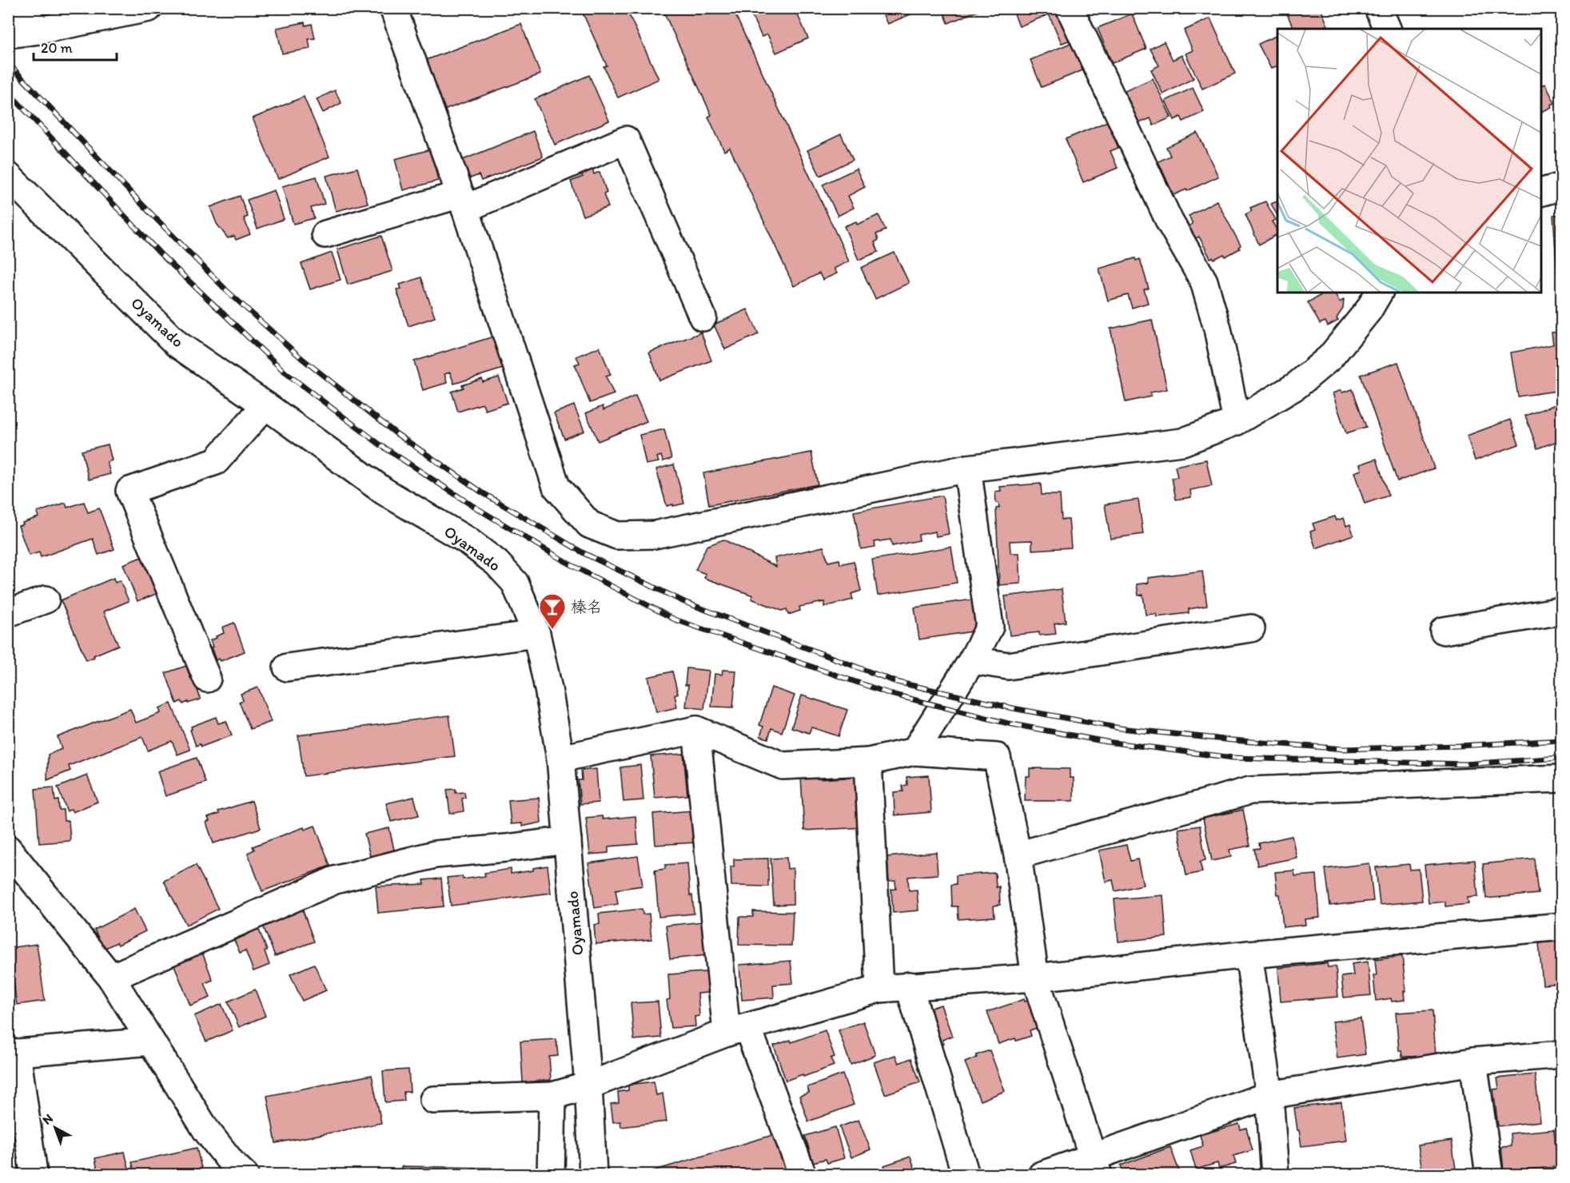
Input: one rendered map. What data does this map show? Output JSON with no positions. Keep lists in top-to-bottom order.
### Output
{
  "streets": {
    "main road": ["Oyamado"]
  },
  "places": {
    "bar": ["榛名"]
  },
  "scale_bar": "20 m",
  "north": "top left"
}
